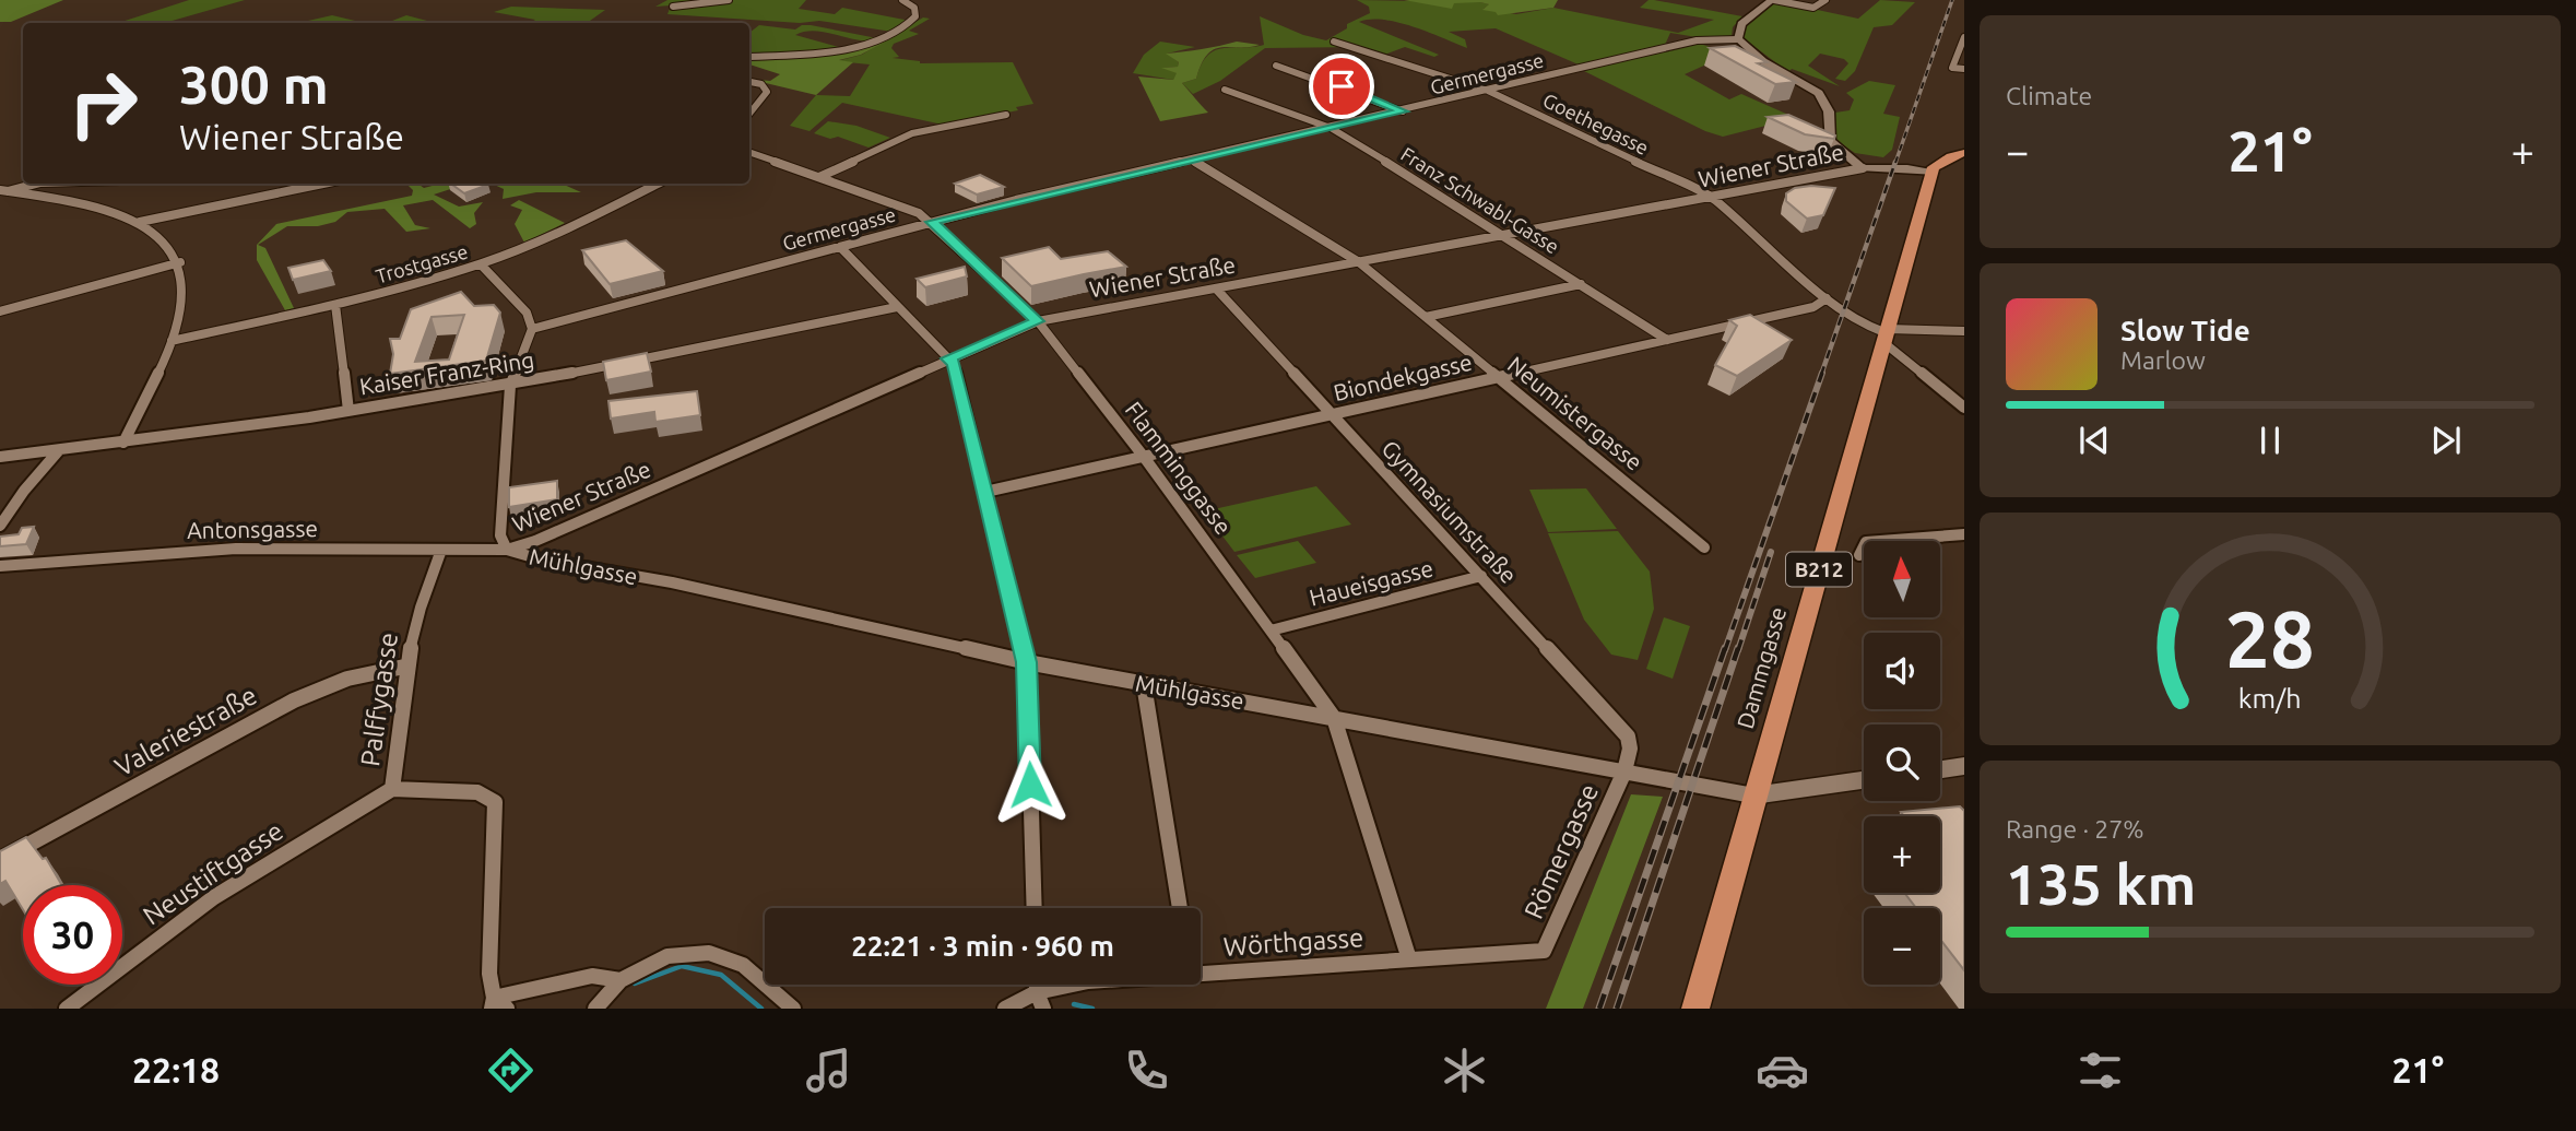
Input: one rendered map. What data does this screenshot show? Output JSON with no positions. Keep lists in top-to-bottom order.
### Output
{
  "streets": {
    "main road": [
      "Wiener Straße",
      "Mühlgasse",
      "B212",
      "Dammgasse"
    ],
    "street": [
      "Germergasse",
      "Goethegasse",
      "Franz Schwabl-Gasse",
      "Trostgasse",
      "Kaiser Franz-Ring",
      "Biondekgasse",
      "Neumistergasse",
      "Flamminggasse",
      "Gymnasiumstraße",
      "Antonsgasse",
      "Haueisgasse",
      "Palffygasse",
      "Valeriestraße",
      "Römergasse",
      "Neustiftgasse",
      "Wörthgasse"
    ]
  },
  "crossings": [
    ["Germergasse", "Goethegasse"],
    ["Germergasse", "Franz Schwabl-Gasse"],
    ["Germergasse", "Neumistergasse"],
    ["Germergasse", "Flamminggasse"],
    ["Goethegasse", "Wiener Straße"],
    ["Wiener Straße", "Franz Schwabl-Gasse"],
    ["Wiener Straße", "Neumistergasse"],
    ["Wiener Straße", "Flamminggasse"],
    ["Wiener Straße", "Gymnasiumstraße"],
    ["Wiener Straße", "Antonsgasse"],
    ["Wiener Straße", "Mühlgasse"],
    ["Wiener Straße", "Dammgasse"],
    ["Franz Schwabl-Gasse", "Biondekgasse"],
    ["Biondekgasse", "Neumistergasse"],
    ["Biondekgasse", "Flamminggasse"],
    ["Biondekgasse", "Gymnasiumstraße"],
    ["Flamminggasse", "Mühlgasse"],
    ["Flamminggasse", "Haueisgasse"],
    ["Flamminggasse", "Wörthgasse"],
    ["Gymnasiumstraße", "Mühlgasse"],
    ["Gymnasiumstraße", "Haueisgasse"],
    ["Gymnasiumstraße", "Römergasse"],
    ["Antonsgasse", "Mühlgasse"],
    ["Antonsgasse", "Palffygasse"],
    ["Mühlgasse", "Dammgasse"],
    ["Mühlgasse", "Römergasse"],
    ["Palffygasse", "Valeriestraße"],
    ["Palffygasse", "Neustiftgasse"],
    ["Römergasse", "Wörthgasse"]
  ],
  "north": "top",
  "page": {
    "tile": [
      "Climate",
      ["Range · 27%", "135 km"]
    ],
    "turn": ["300 m", "Wiener Straße"],
    "heat": ["−", "21°", "+"],
    "song": ["Slow Tide", "Marlow"],
    "map_buttons": ["+", "−"],
    "limit": "30",
    "trip": "22:21 · 3 min · 960 m",
    "tabs": ["22:18", "21°"],
    "gauge": ["28", "km/h"]
  }
}
